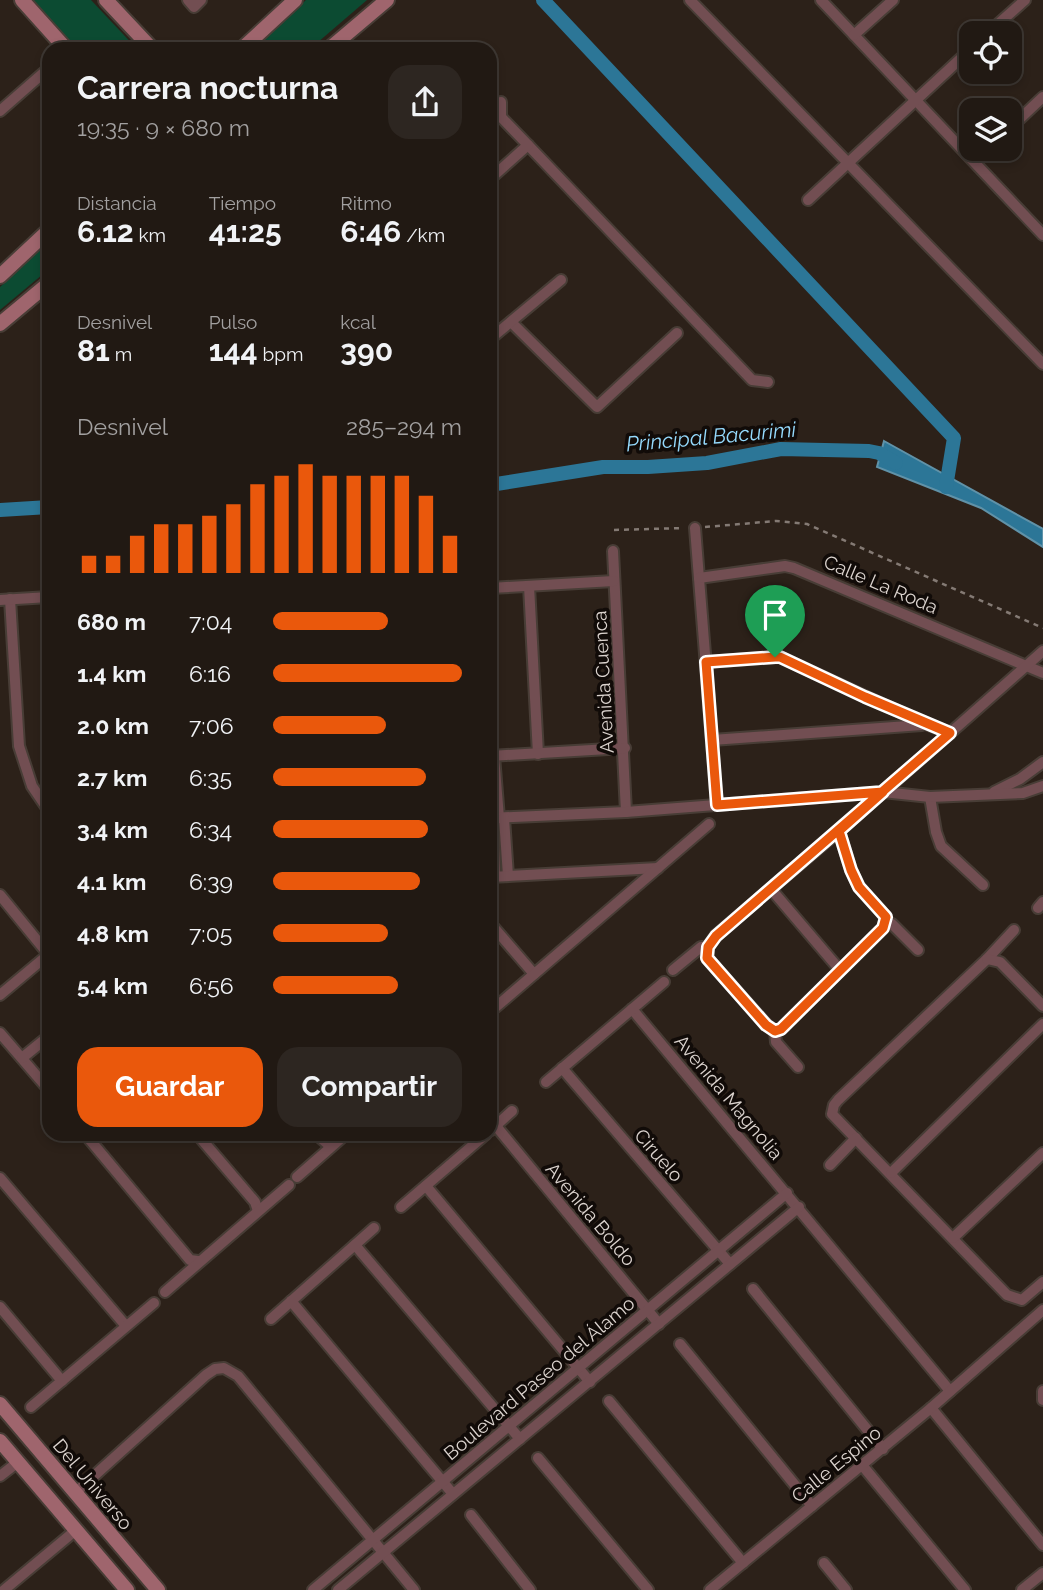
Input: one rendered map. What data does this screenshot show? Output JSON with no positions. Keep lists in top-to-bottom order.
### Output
{
  "streets": {
    "street": [
      "Calle La Roda",
      "Avenida Cuenca",
      "Avenida Magnolia",
      "Ciruelo",
      "Avenida Boldo",
      "Boulevard Paseo del Álamo",
      "Calle Espino",
      "Del Universo"
    ]
  },
  "crossings": [
    ["Avenida Magnolia", "Boulevard Paseo del Álamo"],
    ["Avenida Magnolia", "Calle Espino"],
    ["Ciruelo", "Boulevard Paseo del Álamo"],
    ["Avenida Boldo", "Boulevard Paseo del Álamo"]
  ],
  "water": ["Principal Bacurimi"],
  "page": {
    "heading": ["Carrera nocturna", "19:35 · 9 × 680 m"],
    "stats": [
      ["Distancia", "6.12 km"],
      ["Tiempo", "41:25"],
      ["Ritmo", "6:46 /km"],
      ["Desnivel", "81 m"],
      ["Pulso", "144 bpm"],
      ["kcal", "390"]
    ],
    "chart": ["Desnivel", "285–294 m"],
    "list": [
      {
        "name": "680 m",
        "note": "7:04"
      },
      {
        "name": "1.4 km",
        "note": "6:16"
      },
      {
        "name": "2.0 km",
        "note": "7:06"
      },
      {
        "name": "2.7 km",
        "note": "6:35"
      },
      {
        "name": "3.4 km",
        "note": "6:34"
      },
      {
        "name": "4.1 km",
        "note": "6:39"
      },
      {
        "name": "4.8 km",
        "note": "7:05"
      },
      {
        "name": "5.4 km",
        "note": "6:56"
      }
    ],
    "buttons": ["Guardar", "Compartir"]
  }
}
